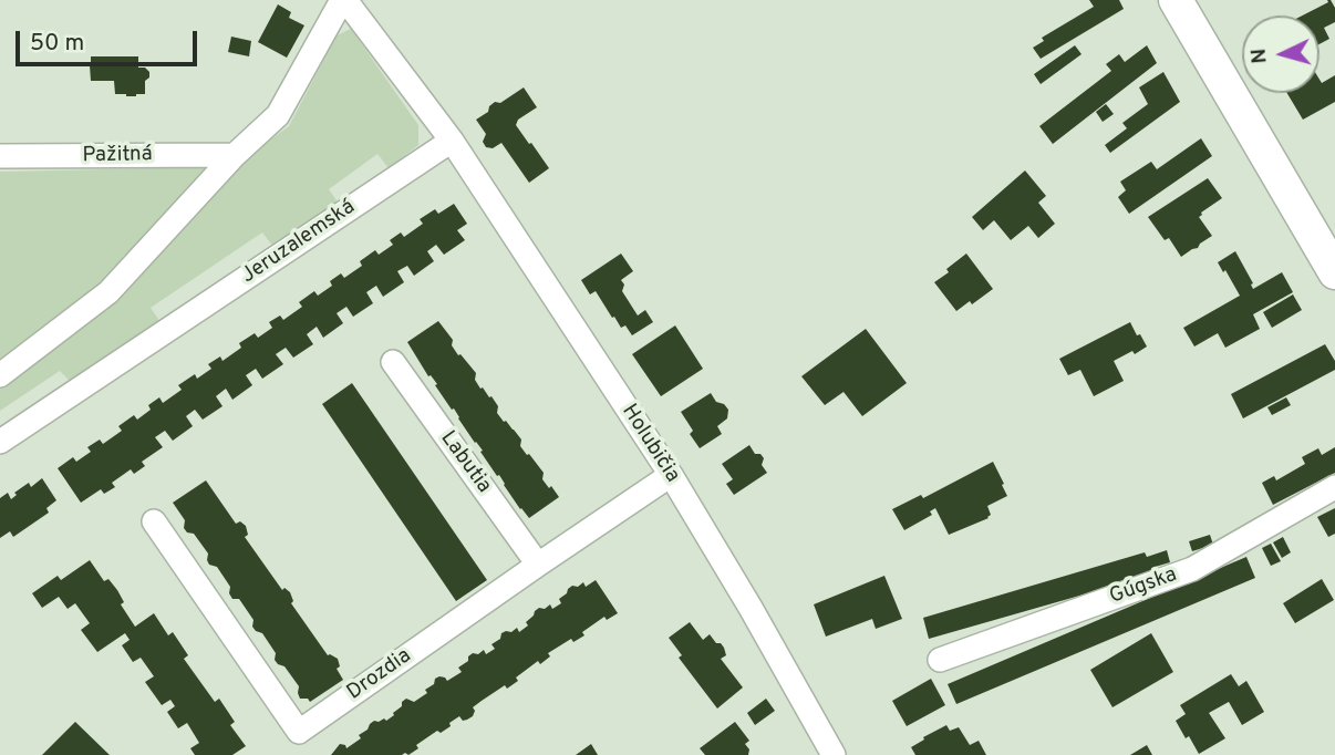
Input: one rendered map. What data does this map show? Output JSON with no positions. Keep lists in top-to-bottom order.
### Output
{
  "streets": {
    "street": [
      "Pažitná",
      "Jeruzalemská",
      "Holubičia",
      "Labutia",
      "Gúgska",
      "Drozdia"
    ]
  },
  "crossings": [
    ["Jeruzalemská", "Holubičia"],
    ["Holubičia", "Drozdia"],
    ["Labutia", "Drozdia"]
  ],
  "scale_bar": "50 m",
  "north": "left"
}
